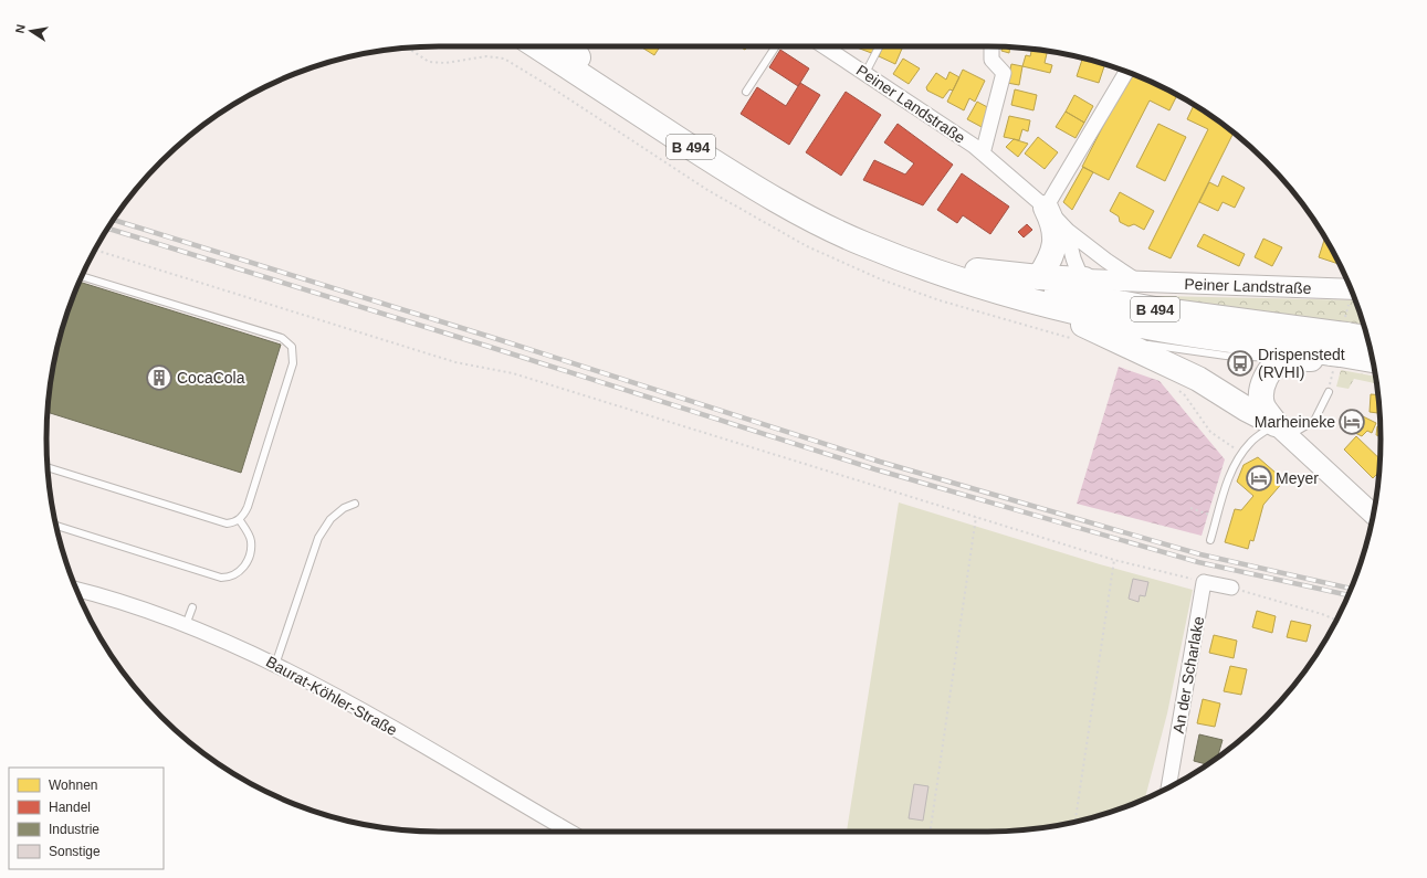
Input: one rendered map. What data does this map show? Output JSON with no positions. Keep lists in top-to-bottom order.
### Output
{
  "streets": {
    "highway": ["B 494"],
    "street": ["Peiner Landstraße", "An der Scharlake", "Baurat-Köhler-Straße"]
  },
  "places": {
    "bus stop": ["Drispenstedt (RVHI)"],
    "building": ["CocaCola"],
    "hotel": ["Marheineke", "Meyer"]
  },
  "legend": [
    "Wohnen",
    "Handel",
    "Industrie",
    "Sonstige"
  ],
  "north": "left"
}
